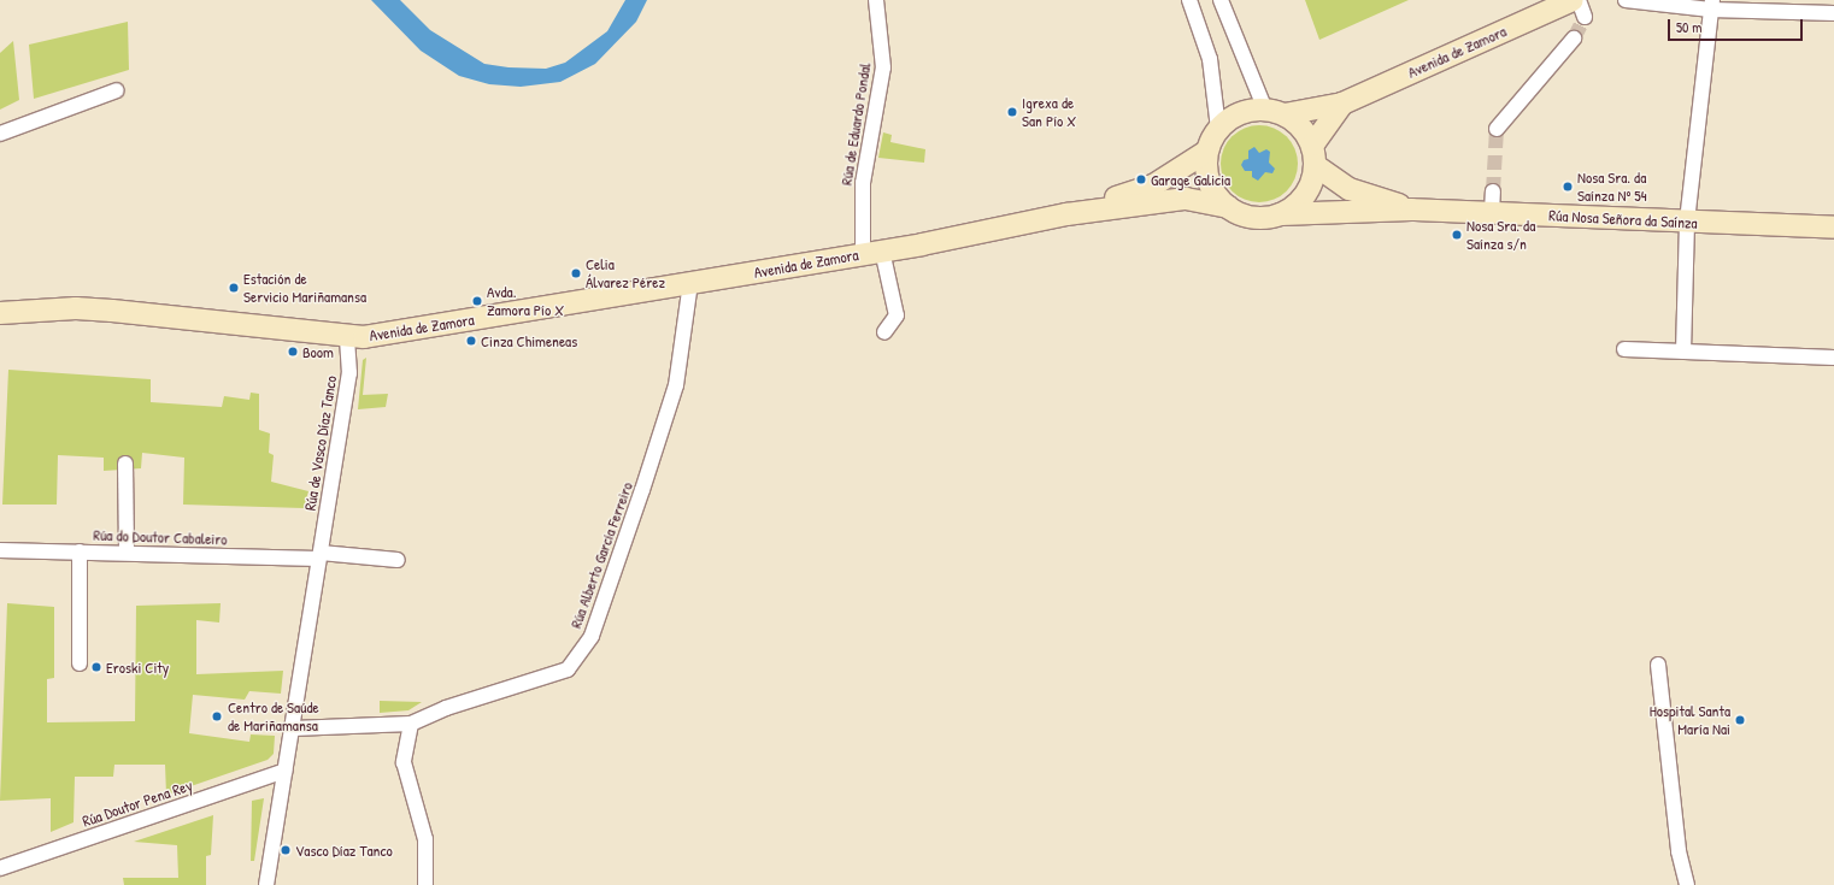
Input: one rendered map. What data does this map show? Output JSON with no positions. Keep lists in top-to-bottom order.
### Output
{
  "streets": {
    "street": [
      "Avenida de Zamora",
      "Rúa de Eduardo Pondal",
      "Rúa Nosa Señora da Saínza",
      "Rúa de Vasco Díaz Tanco",
      "Rúa do Doutor Cabaleiro",
      "Rúa Alberto García Ferreiro",
      "Rúa Doutor Pena Rey"
    ]
  },
  "crossings": [
    ["Avenida de Zamora", "Rúa de Eduardo Pondal"],
    ["Avenida de Zamora", "Rúa de Vasco Díaz Tanco"],
    ["Avenida de Zamora", "Rúa Alberto García Ferreiro"],
    ["Rúa de Vasco Díaz Tanco", "Rúa do Doutor Cabaleiro"],
    ["Rúa de Vasco Díaz Tanco", "Rúa Alberto García Ferreiro"],
    ["Rúa de Vasco Díaz Tanco", "Rúa Doutor Pena Rey"]
  ],
  "places": [
    "Igrexa de San Pío X",
    "Garage Galicia",
    "Nosa Sra. da Saínza Nº 54",
    "Nosa Sra. da Saínza s/n",
    "Celia Álvarez Pérez",
    "Estación de Servicio Mariñamansa",
    "Avda. Zamora Pío X",
    "Cinza Chimeneas",
    "Boom",
    "Eroski City",
    "Centro de Saúde de Mariñamansa",
    "Hospital Santa María Nai",
    "Vasco Díaz Tanco"
  ],
  "scale_bar": "50 m"
}
